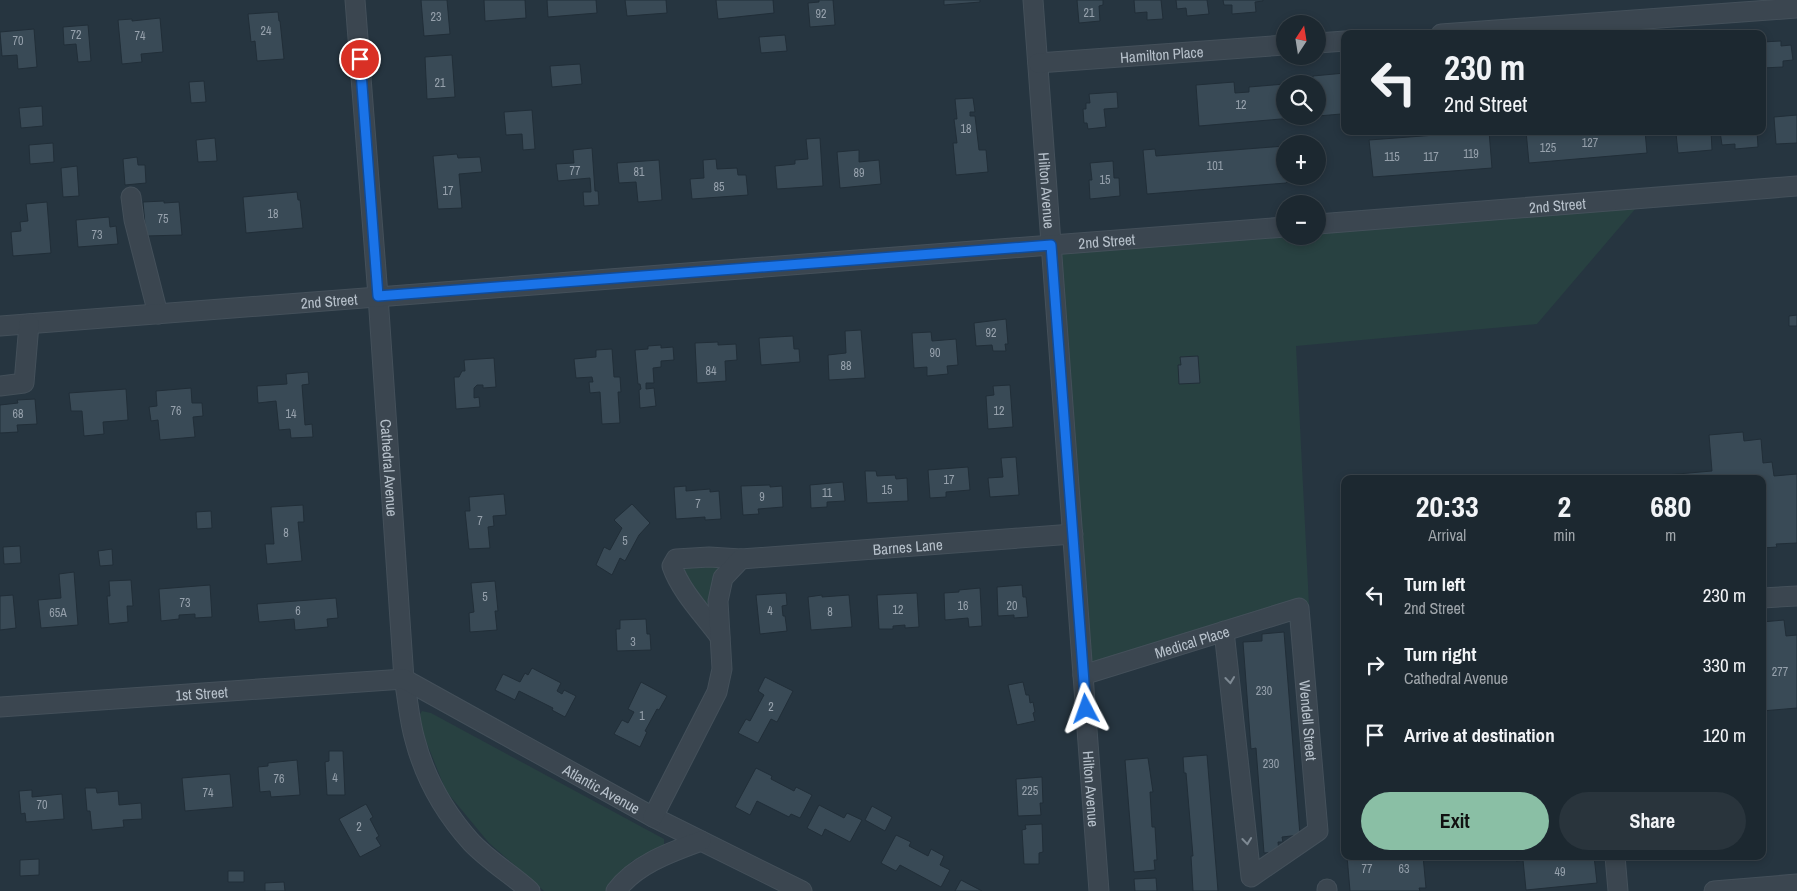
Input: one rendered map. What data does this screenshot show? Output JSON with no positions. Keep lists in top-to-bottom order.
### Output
{
  "streets": {
    "street": [
      "Hamilton Place",
      "Hilton Avenue",
      "2nd Street",
      "Cathedral Avenue",
      "Barnes Lane",
      "Medical Place",
      "1st Street",
      "Wendell Street",
      "Atlantic Avenue"
    ]
  },
  "crossings": [
    ["Hamilton Place", "Hilton Avenue"],
    ["Hilton Avenue", "2nd Street"],
    ["Hilton Avenue", "Barnes Lane"],
    ["Hilton Avenue", "Medical Place"],
    ["2nd Street", "Cathedral Avenue"],
    ["Cathedral Avenue", "1st Street"],
    ["Cathedral Avenue", "Atlantic Avenue"],
    ["Medical Place", "Wendell Street"],
    ["1st Street", "Atlantic Avenue"]
  ],
  "house_numbers": [
    "21",
    "92",
    "23",
    "24",
    "72",
    "74",
    "70",
    "21",
    "12",
    "18",
    "127",
    "125",
    "119",
    "115",
    "117",
    "101",
    "77",
    "81",
    "89",
    "15",
    "85",
    "17",
    "18",
    "75",
    "73",
    "92",
    "90",
    "88",
    "84",
    "76",
    "12",
    "68",
    "14",
    "17",
    "15",
    "11",
    "9",
    "7",
    "7",
    "8",
    "5",
    "5",
    "73",
    "16",
    "20",
    "12",
    "6",
    "4",
    "8",
    "65A",
    "3",
    "277",
    "230",
    "2",
    "1",
    "230",
    "4",
    "76",
    "225",
    "74",
    "70",
    "2",
    "77",
    "63",
    "49"
  ],
  "north": "top",
  "page": {
    "map_buttons": ["+", "−"],
    "turn": ["230 m", "2nd Street"],
    "eta": [
      "20:33",
      "Arrival",
      "2",
      "min",
      "680",
      "m"
    ],
    "list": [
      {
        "name": "Turn left",
        "note": "2nd Street",
        "value": "230 m"
      },
      {
        "name": "Turn right",
        "note": "Cathedral Avenue",
        "value": "330 m"
      },
      {
        "name": "Arrive at destination",
        "value": "120 m"
      }
    ],
    "buttons": ["Exit", "Share"]
  }
}
